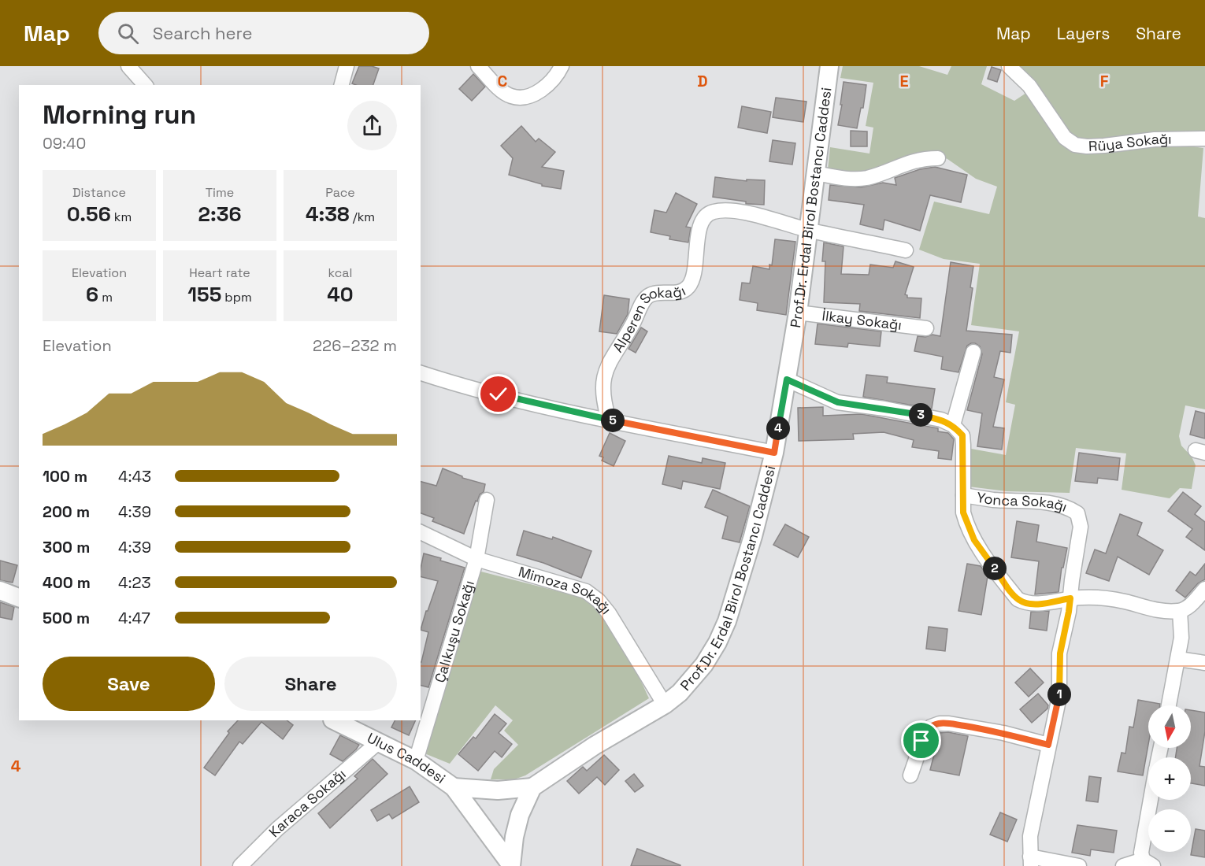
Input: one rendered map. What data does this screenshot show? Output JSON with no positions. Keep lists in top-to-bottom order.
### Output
{
  "streets": {
    "street": [
      "Rüya Sokağı",
      "Prof.Dr. Erdal Birol Bostancı Caddesi",
      "Alperen Sokağı",
      "İlkay Sokağı",
      "Yonca Sokağı",
      "Mimoza Sokağı",
      "Çalıkuşu Sokağı",
      "Ulus Caddesi",
      "Karaca Sokağı"
    ]
  },
  "crossings": [
    ["Prof.Dr. Erdal Birol Bostancı Caddesi", "Alperen Sokağı"],
    ["Prof.Dr. Erdal Birol Bostancı Caddesi", "İlkay Sokağı"],
    ["Prof.Dr. Erdal Birol Bostancı Caddesi", "Mimoza Sokağı"],
    ["Prof.Dr. Erdal Birol Bostancı Caddesi", "Ulus Caddesi"],
    ["Mimoza Sokağı", "Çalıkuşu Sokağı"],
    ["Çalıkuşu Sokağı", "Ulus Caddesi"],
    ["Ulus Caddesi", "Karaca Sokağı"]
  ],
  "north": "bottom",
  "page": {
    "header": "Map",
    "search": "Search here",
    "nav": ["Map", "Layers", "Share"],
    "heading": ["Morning run", "09:40"],
    "stats": [
      ["Distance", "0.56 km"],
      ["Time", "2:36"],
      ["Pace", "4:38 /km"],
      ["Elevation", "6 m"],
      ["Heart rate", "155 bpm"],
      ["kcal", "40"]
    ],
    "chart": ["Elevation", "226–232 m"],
    "pins": [
      "3",
      "5",
      "4",
      "2",
      "1"
    ],
    "list": [
      {
        "name": "100 m",
        "note": "4:43"
      },
      {
        "name": "200 m",
        "note": "4:39"
      },
      {
        "name": "300 m",
        "note": "4:39"
      },
      {
        "name": "400 m",
        "note": "4:23"
      },
      {
        "name": "500 m",
        "note": "4:47"
      }
    ],
    "buttons": ["Save", "Share"],
    "map_buttons": ["+", "−"]
  },
  "grid": {
    "columns": [
      "C",
      "D",
      "E",
      "F"
    ],
    "rows": ["4"]
  }
}
